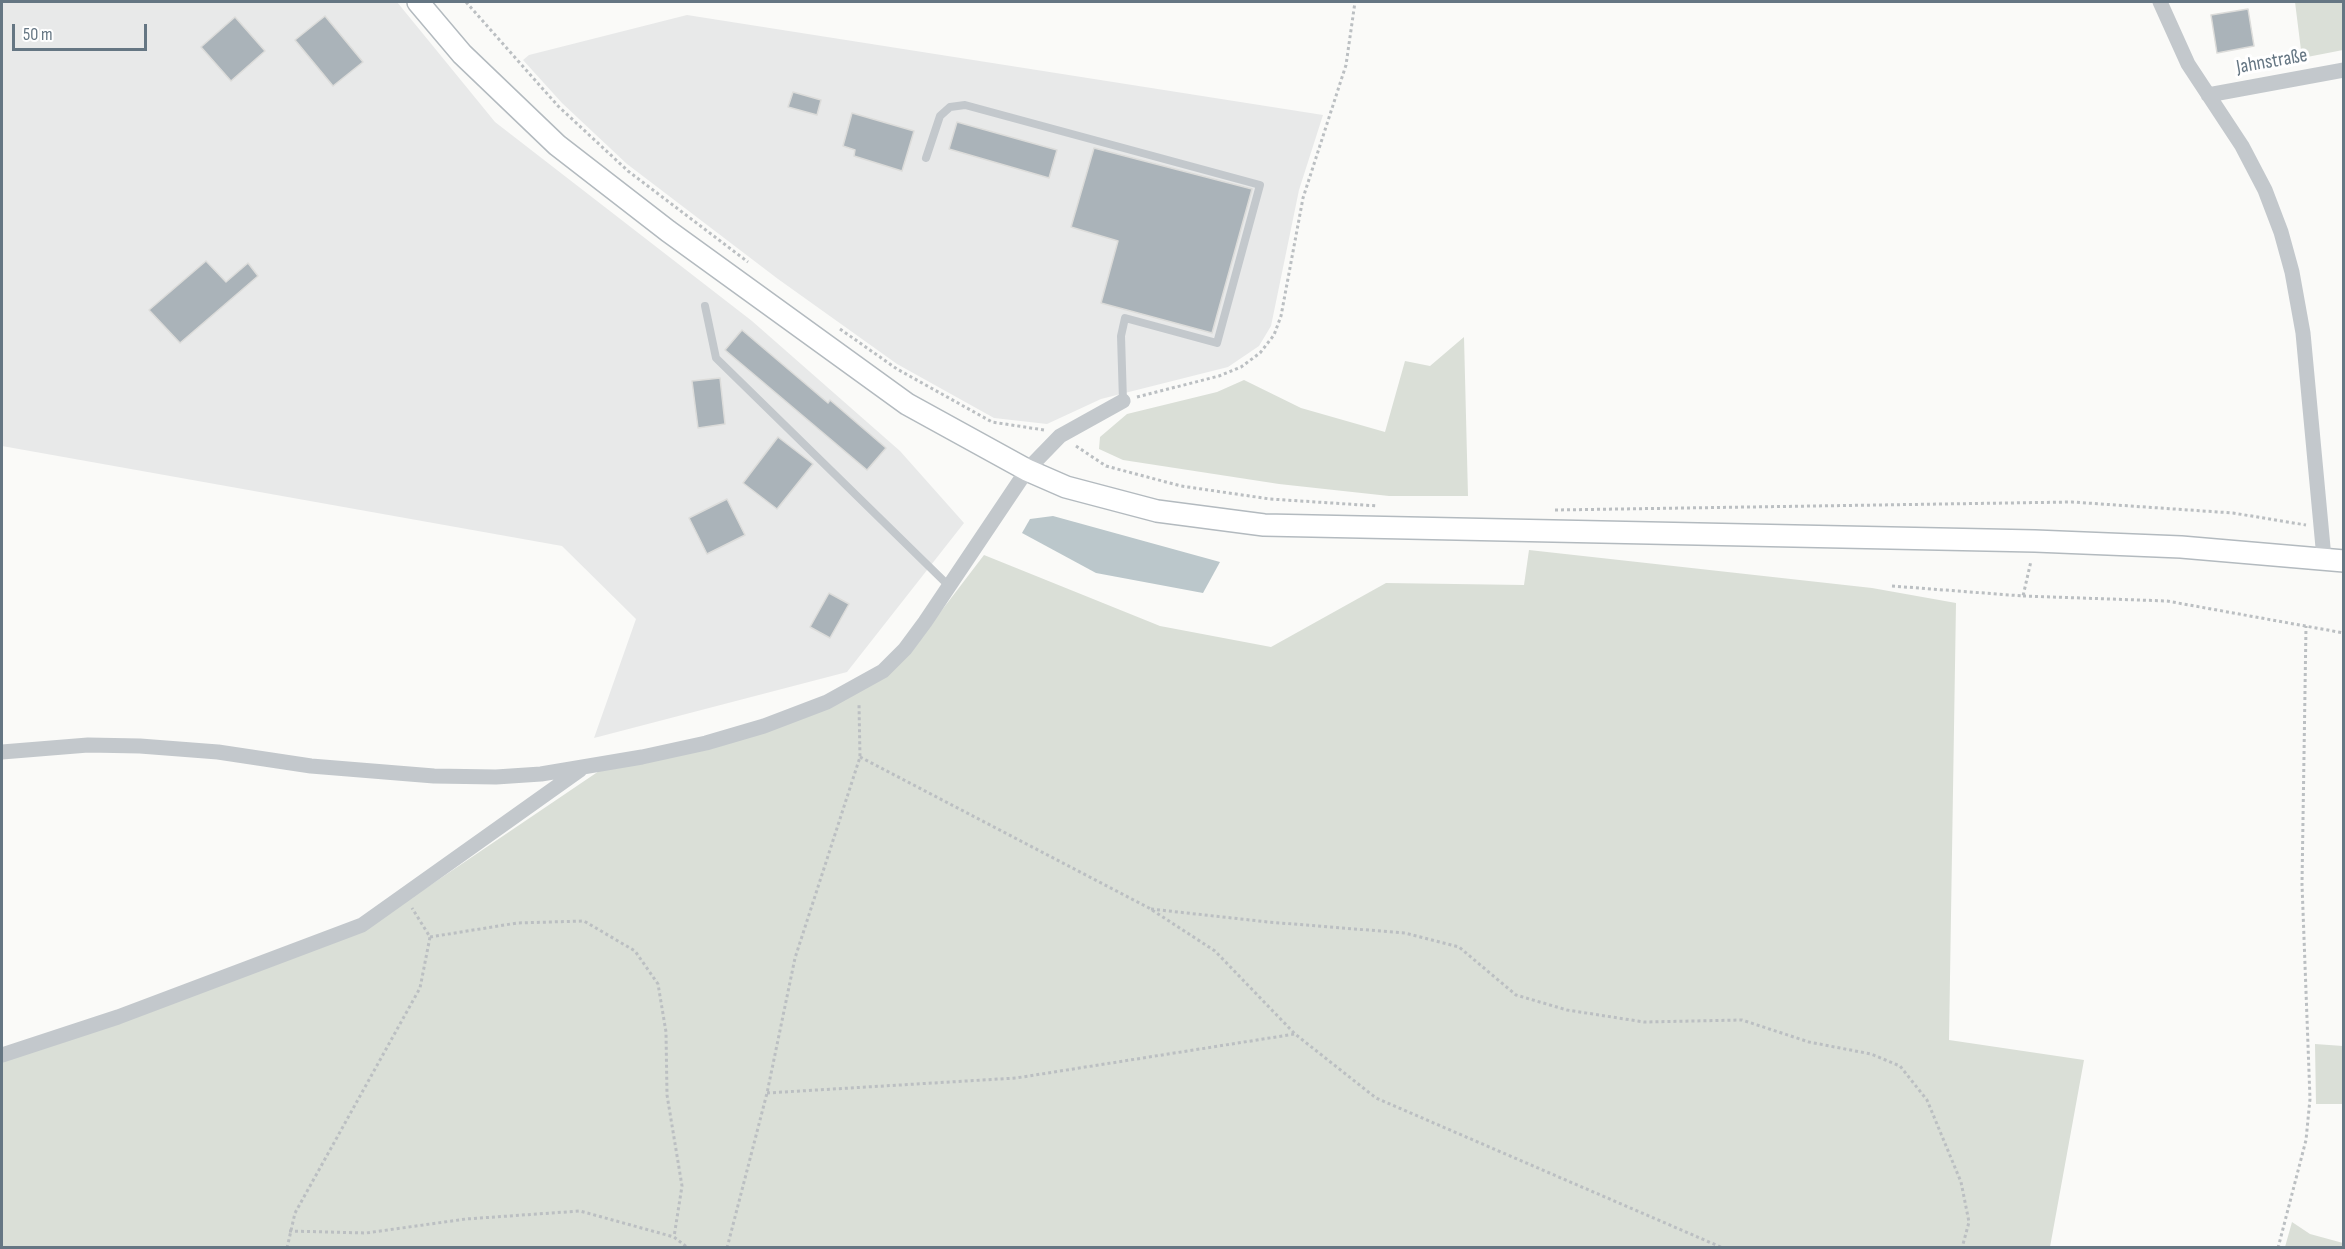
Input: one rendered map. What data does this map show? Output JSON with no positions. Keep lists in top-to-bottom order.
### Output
{
  "streets": {
    "street": ["Jahnstraße"]
  },
  "scale_bar": "50 m"
}
